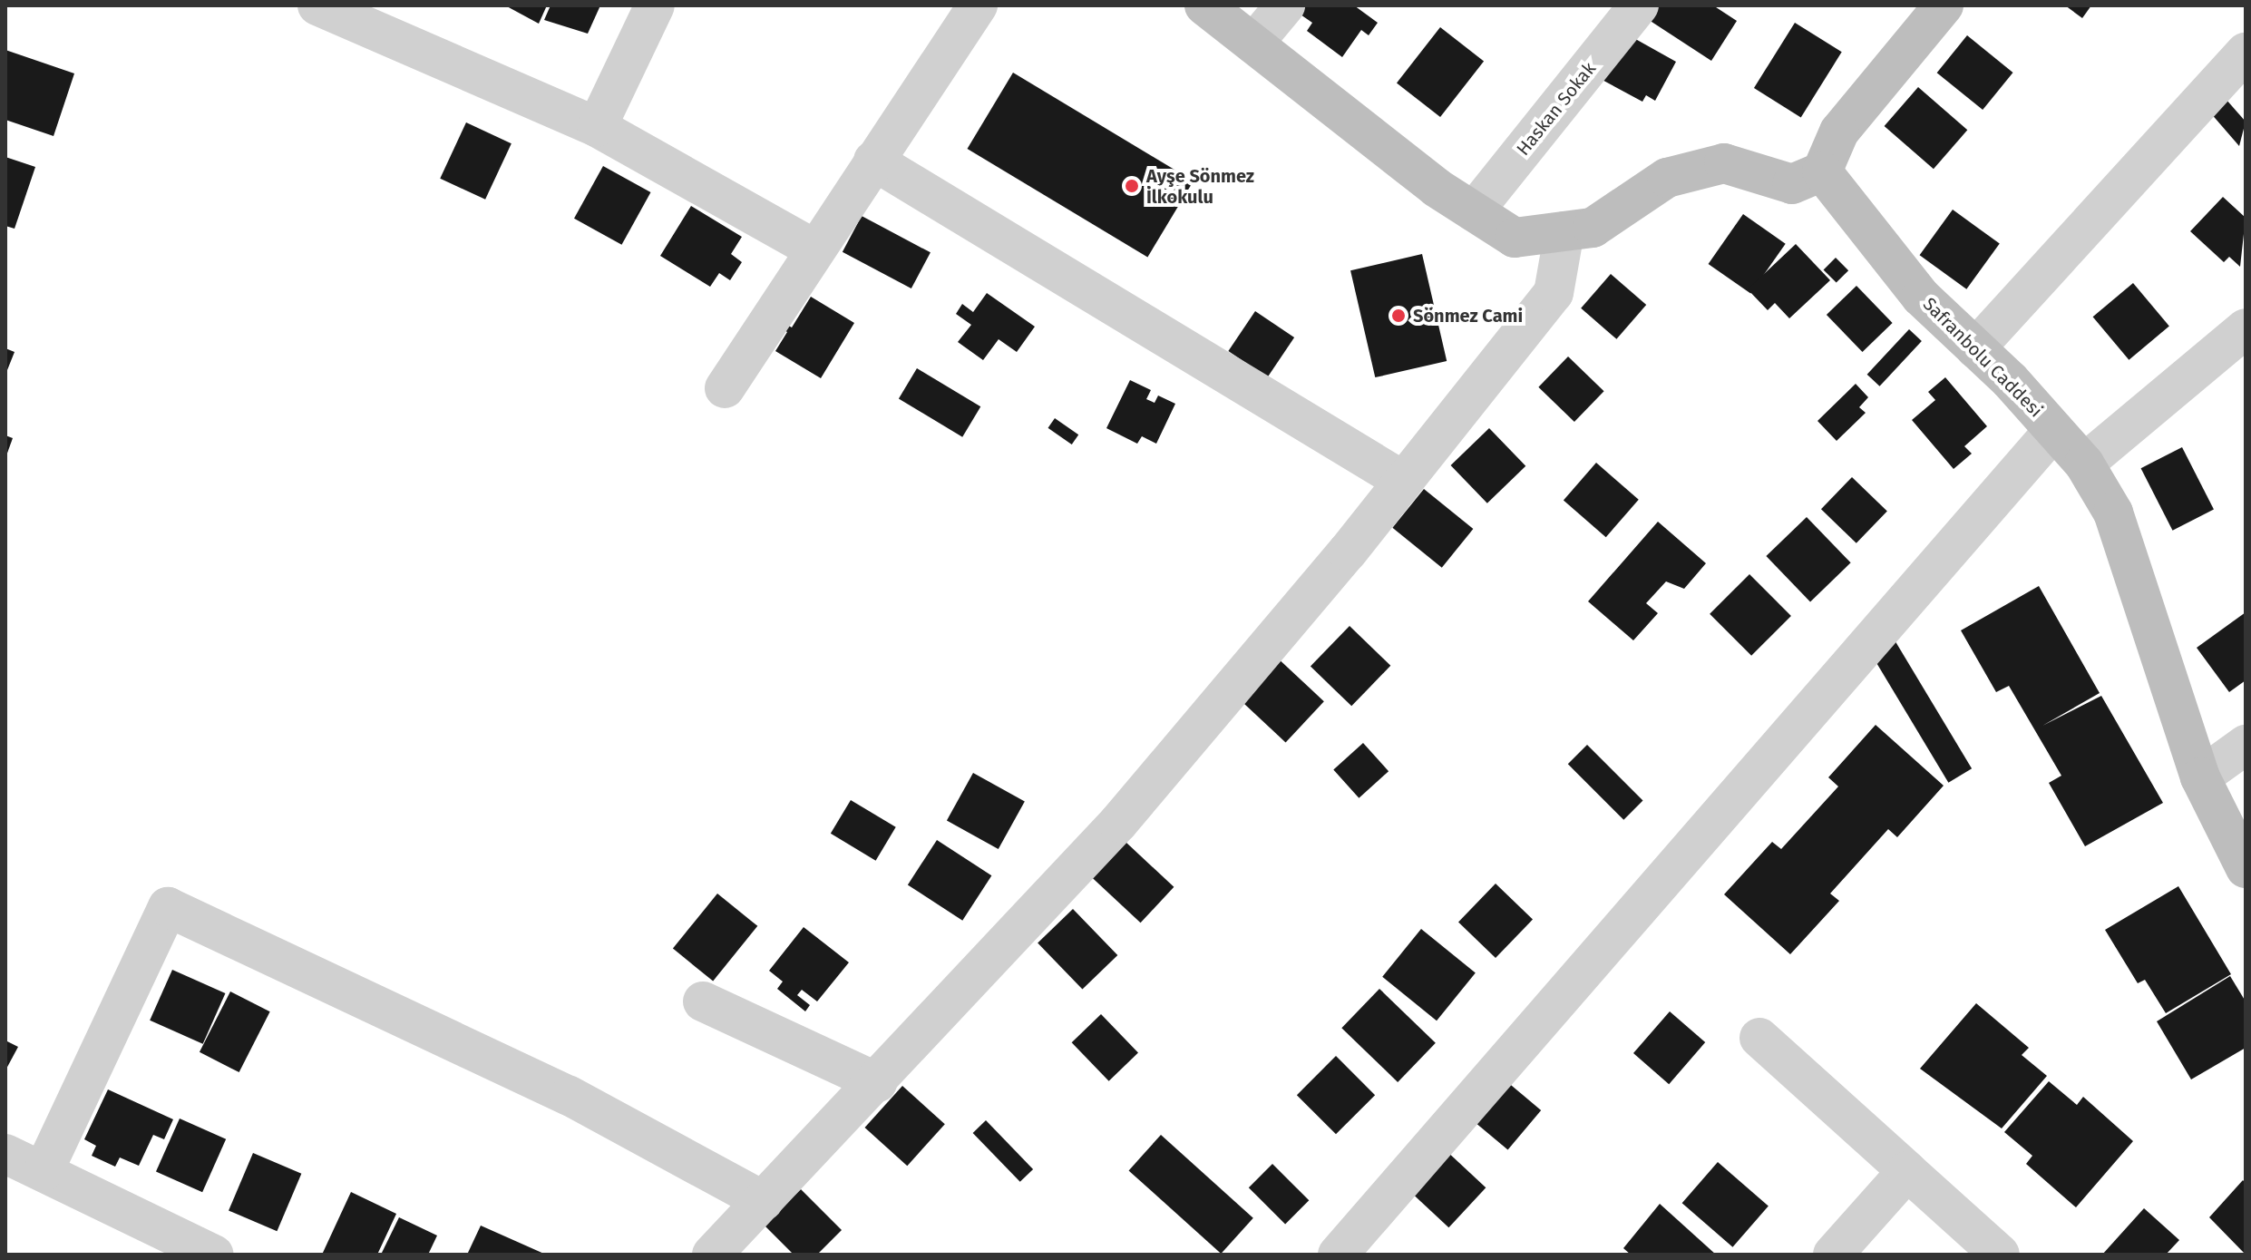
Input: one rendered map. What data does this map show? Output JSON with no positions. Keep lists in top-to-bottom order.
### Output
{
  "streets": {
    "street": ["Haskan Sokak", "Safranbolu Caddesi"]
  },
  "places": ["Ayşe Sönmez İlkokulu", "Sönmez Cami"]
}
